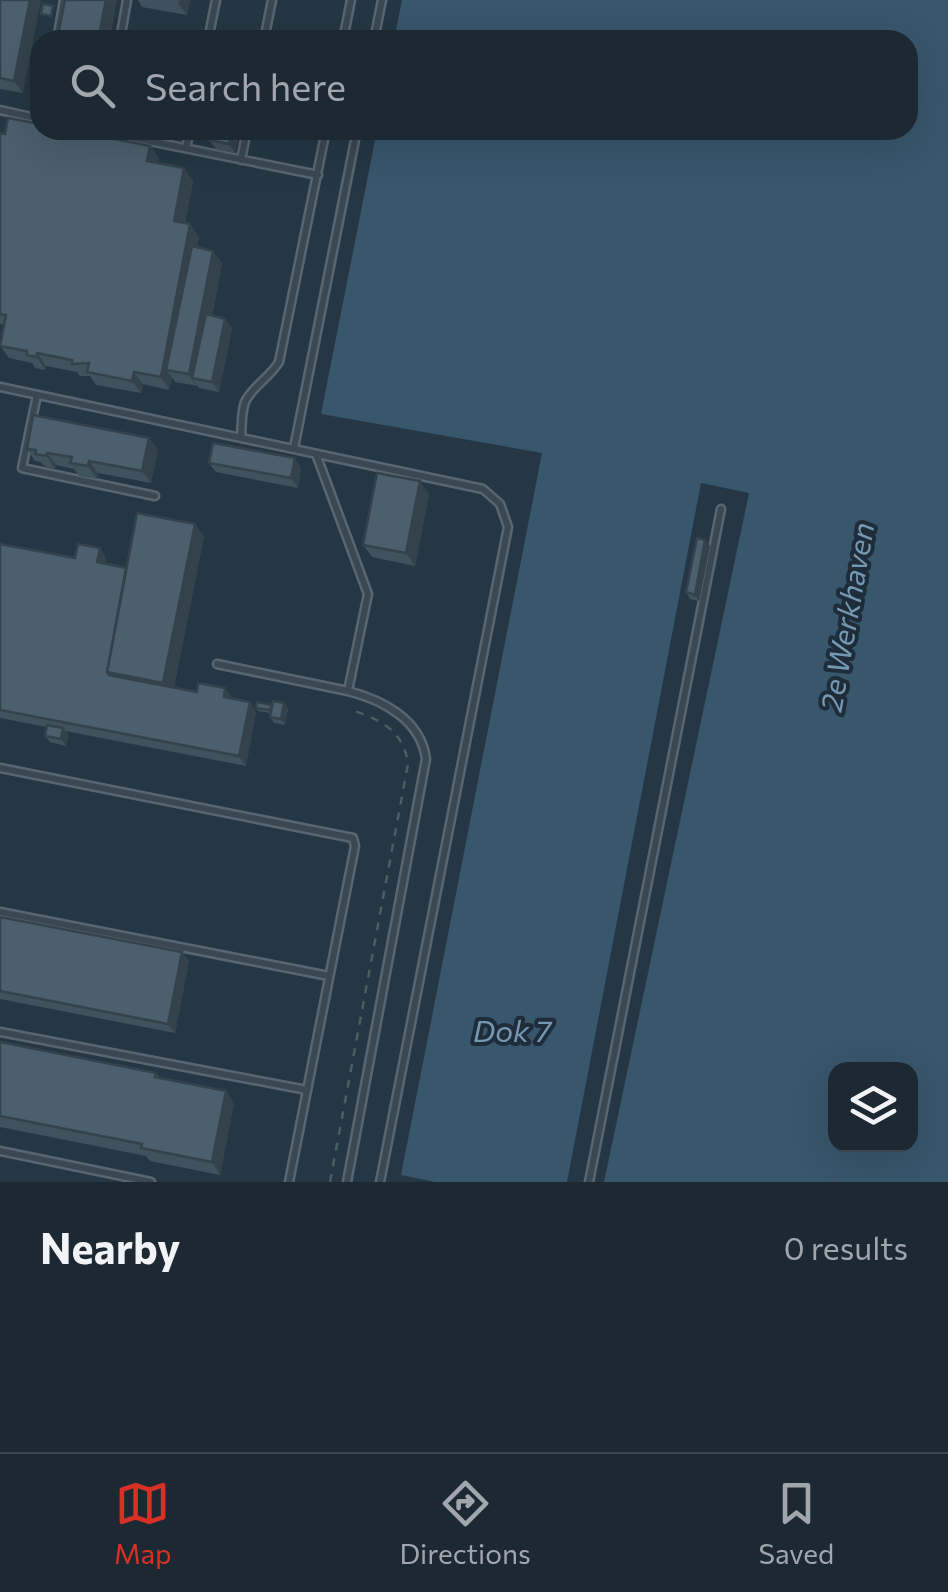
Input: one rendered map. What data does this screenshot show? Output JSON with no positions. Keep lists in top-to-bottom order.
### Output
{
  "water": ["2e Werkhaven", "Dok 7"],
  "page": {
    "search": "Search here",
    "heading": ["Nearby", "0 results"],
    "nav": ["Map", "Directions", "Saved"]
  }
}
